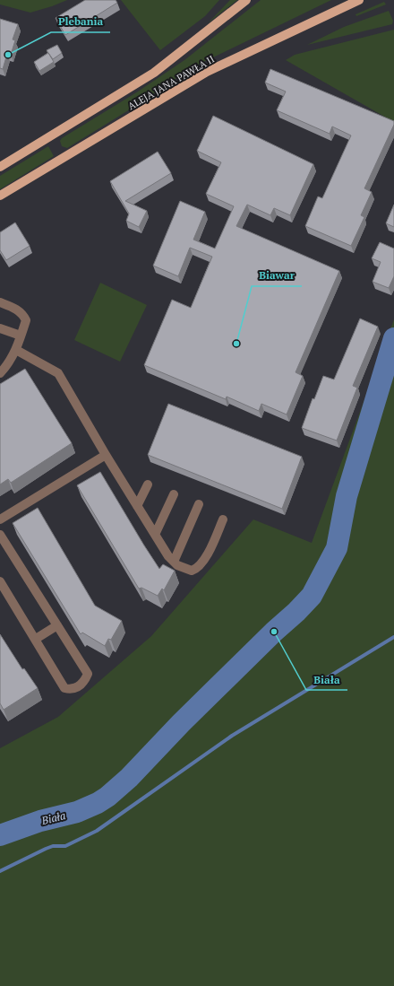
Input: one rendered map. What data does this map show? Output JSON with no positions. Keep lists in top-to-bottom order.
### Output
{
  "streets": {
    "main road": ["ALEJA JANA PAWŁA II"]
  },
  "water": ["Biała"],
  "places": ["Plebania", "Biawar", "Biała"]
}
